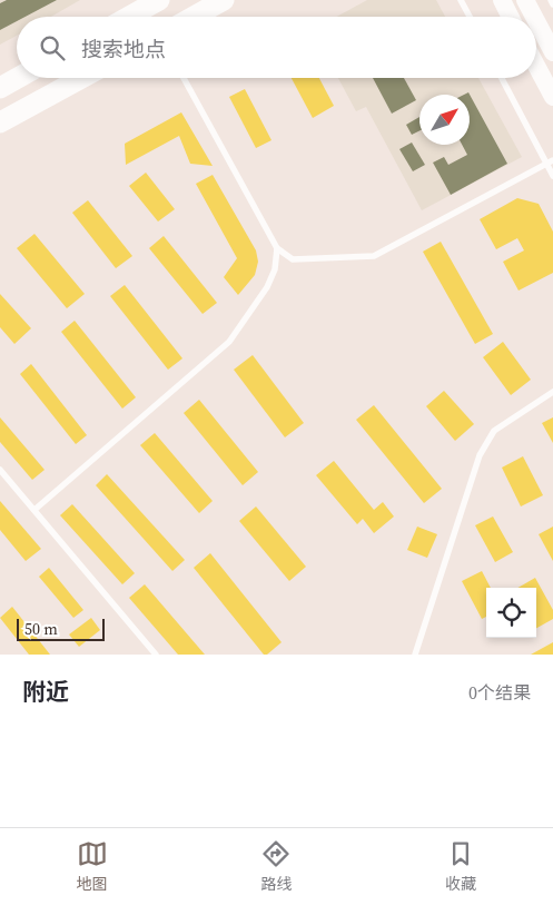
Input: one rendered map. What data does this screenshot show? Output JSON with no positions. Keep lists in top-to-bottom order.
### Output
{
  "scale_bar": "50 m",
  "north": "top right",
  "page": {
    "search": "搜索地点",
    "scale": "50 m",
    "heading": ["附近", "0个结果"],
    "nav": ["地图", "路线", "收藏"]
  }
}
